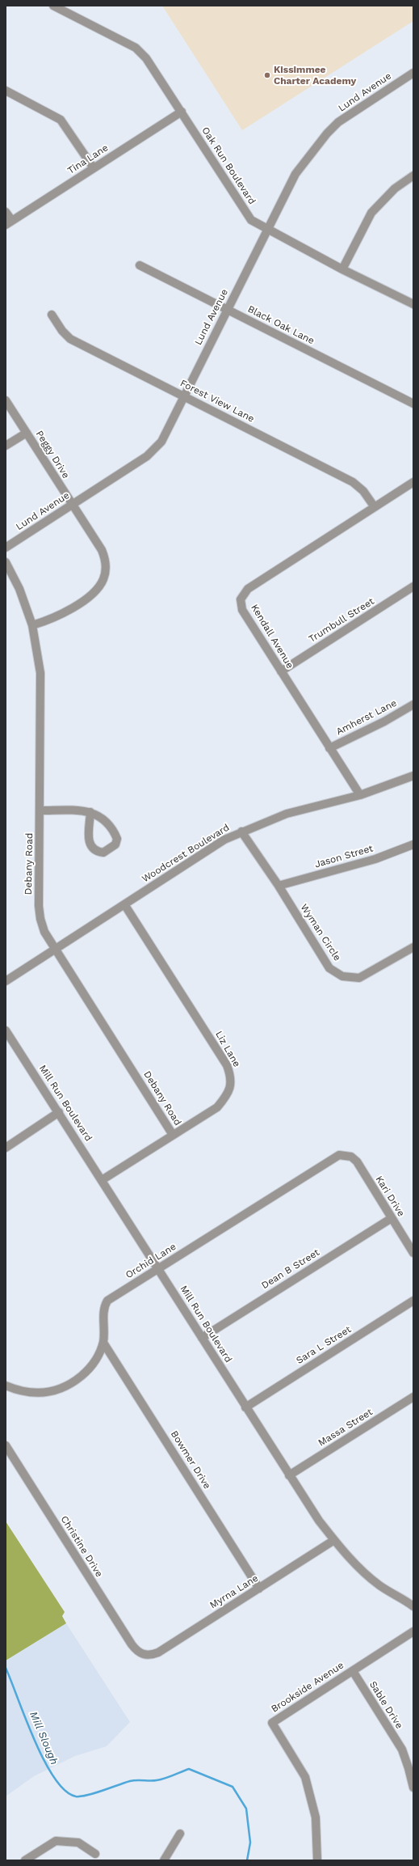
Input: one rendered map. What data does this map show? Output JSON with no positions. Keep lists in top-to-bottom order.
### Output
{
  "streets": {
    "street": [
      "Lund Avenue",
      "Tina Lane",
      "Oak Run Boulevard",
      "Black Oak Lane",
      "Forest View Lane",
      "Peggy Drive",
      "Trumbull Street",
      "Kendall Avenue",
      "Amherst Lane",
      "Woodcrest Boulevard",
      "Jason Street",
      "Debany Road",
      "Wyman Circle",
      "Liz Lane",
      "Mill Run Boulevard",
      "Kari Drive",
      "Orchid Lane",
      "Dean B Street",
      "Sara L Street",
      "Massa Street",
      "Bowmer Drive",
      "Christine Drive",
      "Myrna Lane",
      "Brookside Avenue",
      "Sable Drive"
    ]
  },
  "crossings": [
    ["Lund Avenue", "Oak Run Boulevard"],
    ["Lund Avenue", "Black Oak Lane"],
    ["Lund Avenue", "Forest View Lane"],
    ["Lund Avenue", "Peggy Drive"],
    ["Tina Lane", "Oak Run Boulevard"],
    ["Forest View Lane", "Kendall Avenue"],
    ["Peggy Drive", "Debany Road"],
    ["Trumbull Street", "Kendall Avenue"],
    ["Kendall Avenue", "Amherst Lane"],
    ["Kendall Avenue", "Woodcrest Boulevard"],
    ["Woodcrest Boulevard", "Debany Road"],
    ["Woodcrest Boulevard", "Wyman Circle"],
    ["Woodcrest Boulevard", "Liz Lane"],
    ["Jason Street", "Wyman Circle"],
    ["Debany Road", "Liz Lane"],
    ["Liz Lane", "Mill Run Boulevard"],
    ["Mill Run Boulevard", "Orchid Lane"],
    ["Mill Run Boulevard", "Dean B Street"],
    ["Mill Run Boulevard", "Sara L Street"],
    ["Mill Run Boulevard", "Massa Street"],
    ["Mill Run Boulevard", "Myrna Lane"],
    ["Kari Drive", "Orchid Lane"],
    ["Kari Drive", "Dean B Street"],
    ["Orchid Lane", "Bowmer Drive"],
    ["Bowmer Drive", "Myrna Lane"],
    ["Christine Drive", "Myrna Lane"],
    ["Brookside Avenue", "Sable Drive"]
  ],
  "water": ["Mill Slough"],
  "places": ["Kissimmee Charter Academy"]
}
